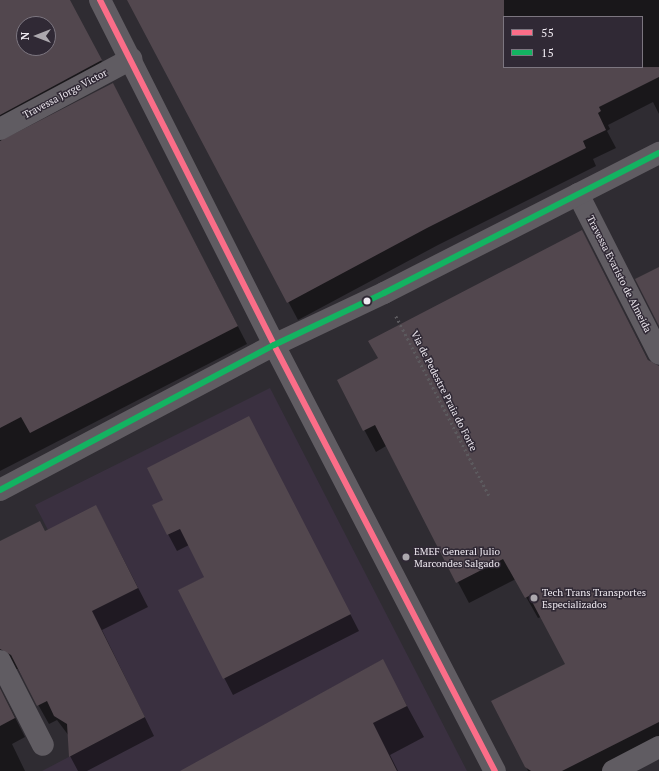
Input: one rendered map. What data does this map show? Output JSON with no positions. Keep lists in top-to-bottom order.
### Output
{
  "streets": {
    "street": ["Travessa Jorge Victor", "Travessa Evaristo de Almeida"],
    "path": ["Via de Pedestre Praia do Forte"]
  },
  "places": ["EMEF General Julio Marcondes Salgado", "Tech Trans Transportes Especializados"],
  "lines": ["transit line 55", "transit line 15"],
  "legend": ["55", "15"],
  "north": "left"
}
